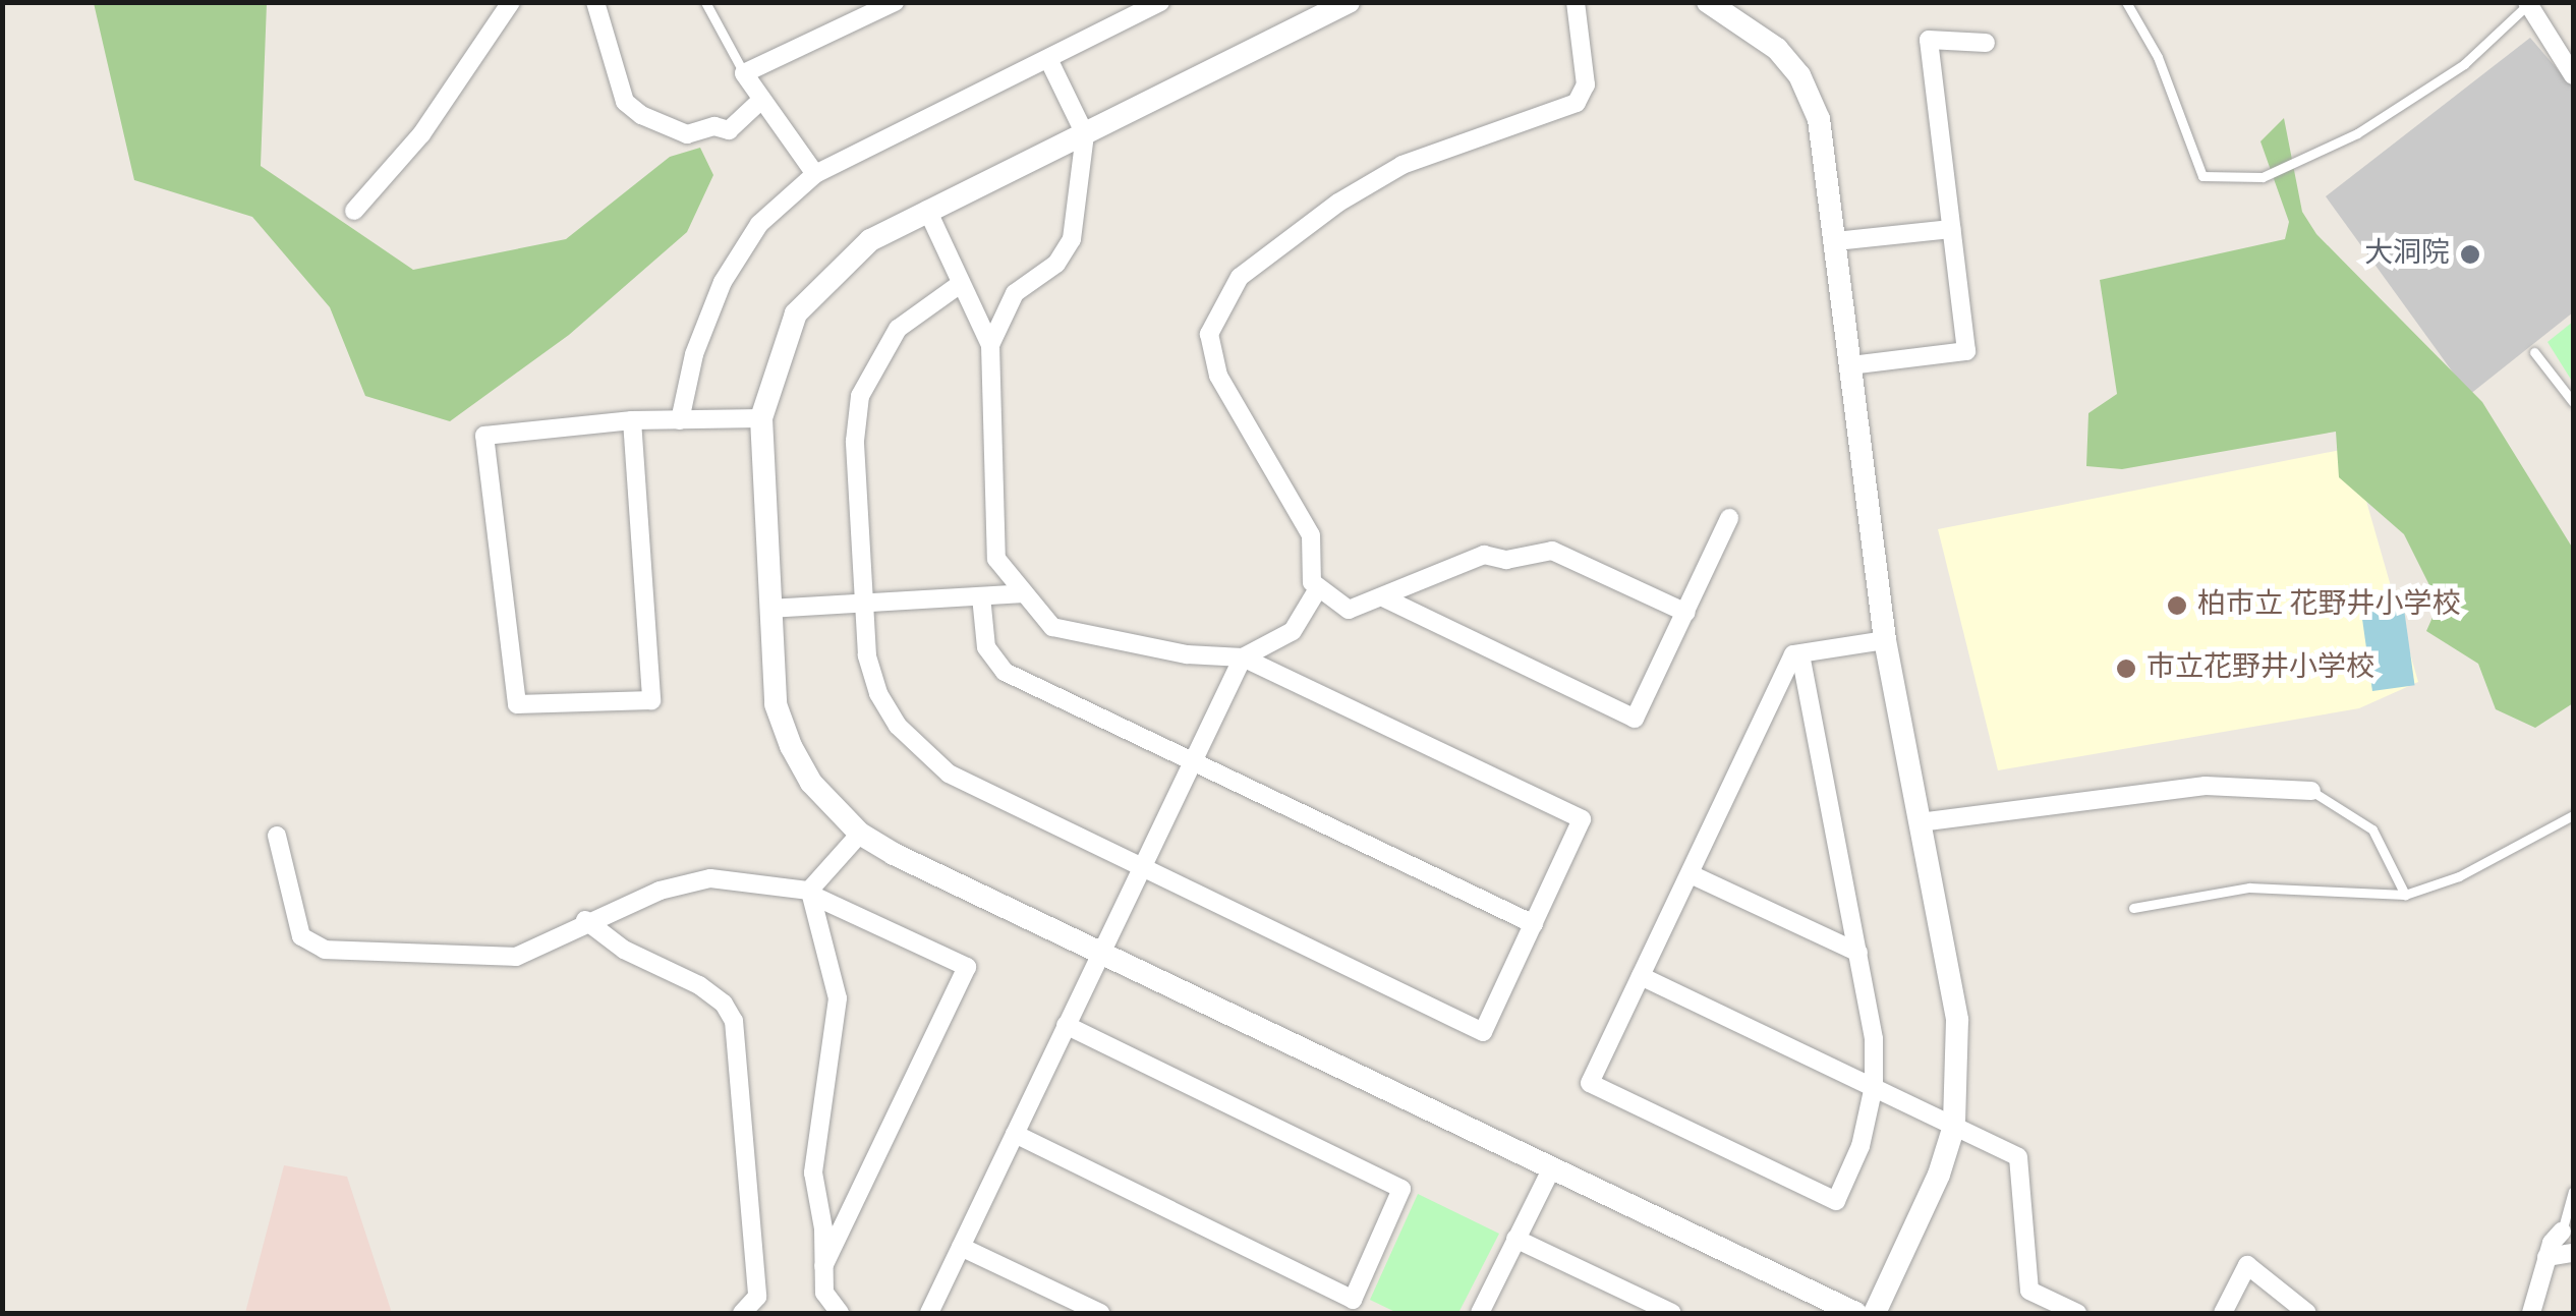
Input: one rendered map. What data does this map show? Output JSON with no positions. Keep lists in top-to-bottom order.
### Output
{
  "places": ["大洞院", "柏市立 花野井小学校", "市立花野井小学校"]
}
